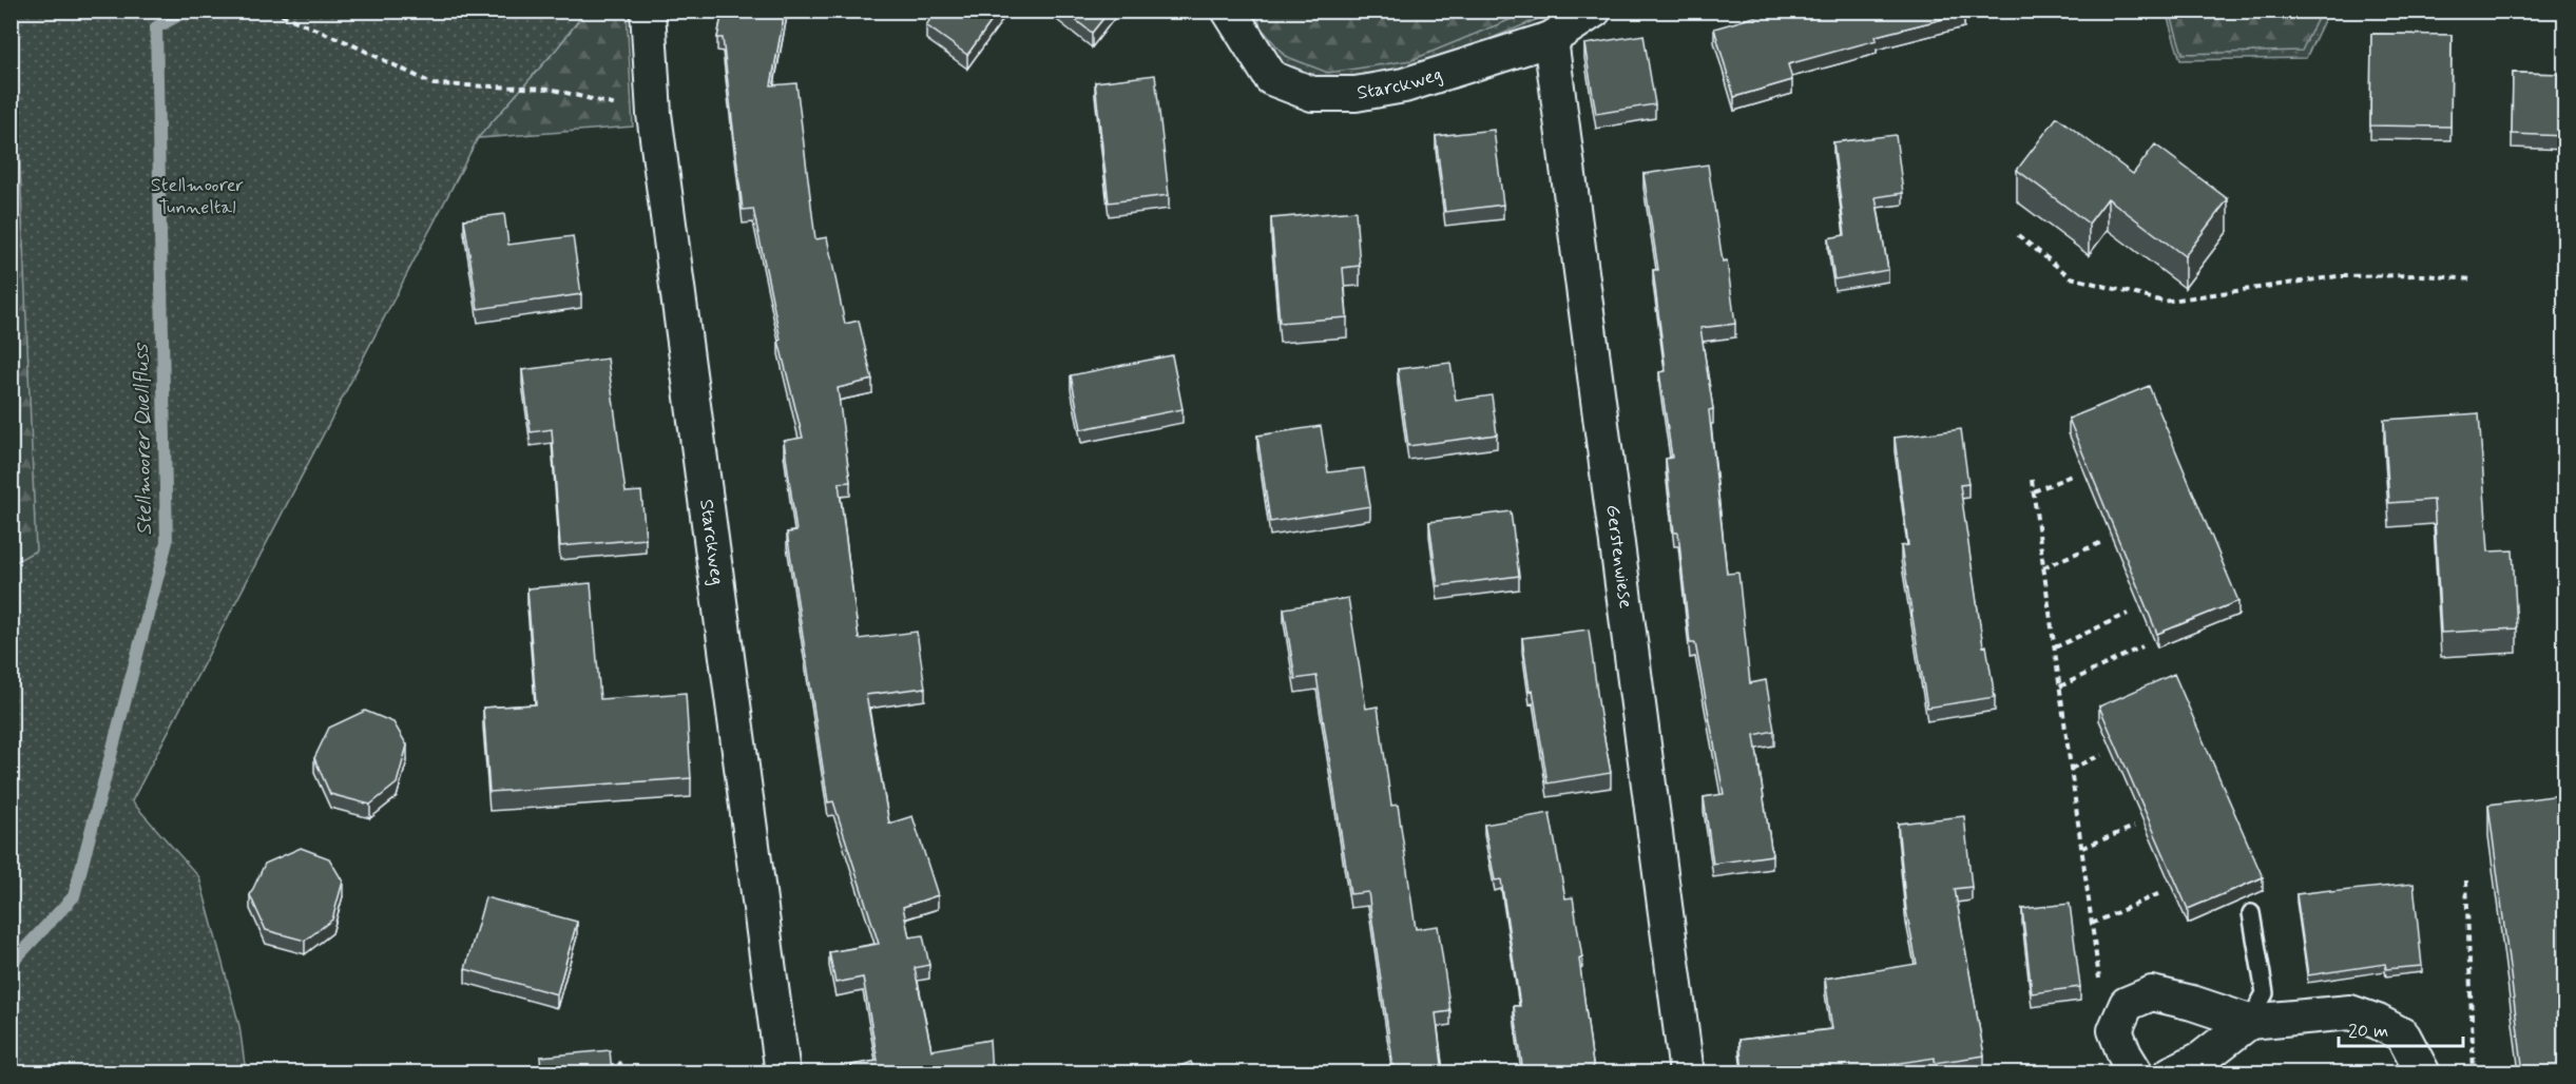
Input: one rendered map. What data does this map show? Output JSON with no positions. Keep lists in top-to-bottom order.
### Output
{
  "streets": {
    "street": ["Starckweg", "Gerstenwiese"]
  },
  "crossings": [
    ["Starckweg", "Gerstenwiese"]
  ],
  "water": ["Stellmoorer Quellfluss"],
  "parks": ["Stellmoorer Tunneltal"],
  "scale_bar": "20 m"
}
